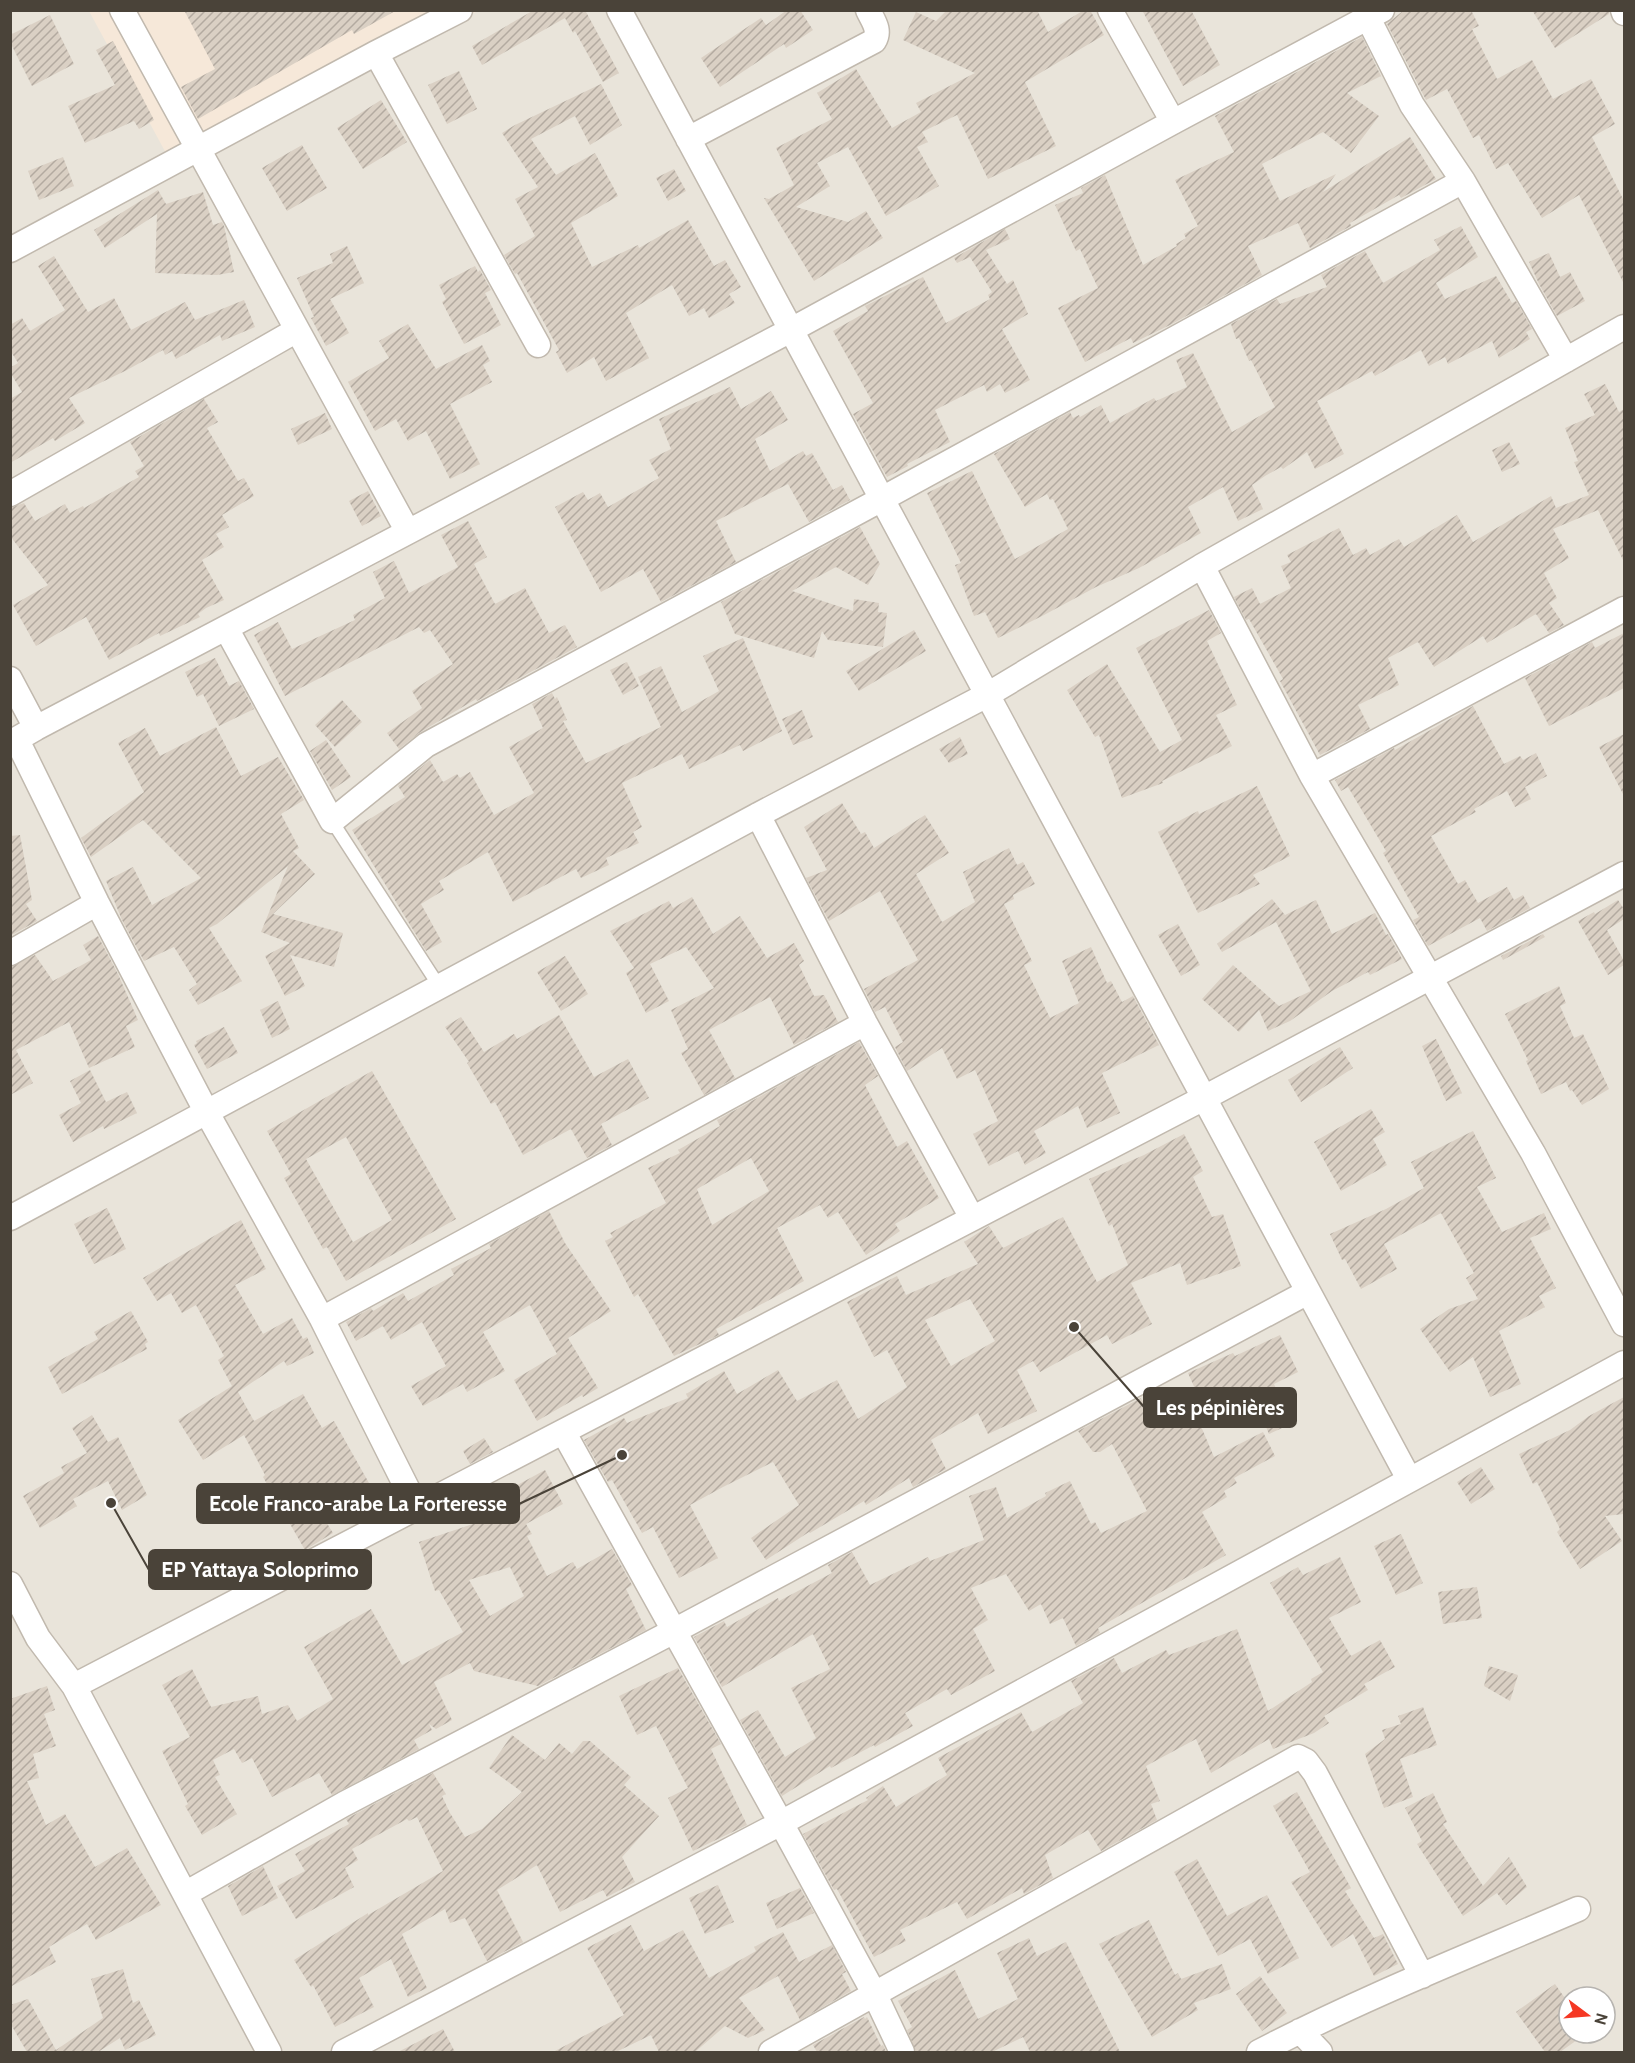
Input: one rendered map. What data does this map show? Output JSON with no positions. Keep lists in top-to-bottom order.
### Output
{
  "places": ["Les pépinières", "Ecole Franco-arabe La Forteresse", "EP Yattaya Soloprimo"],
  "north": "right"
}
